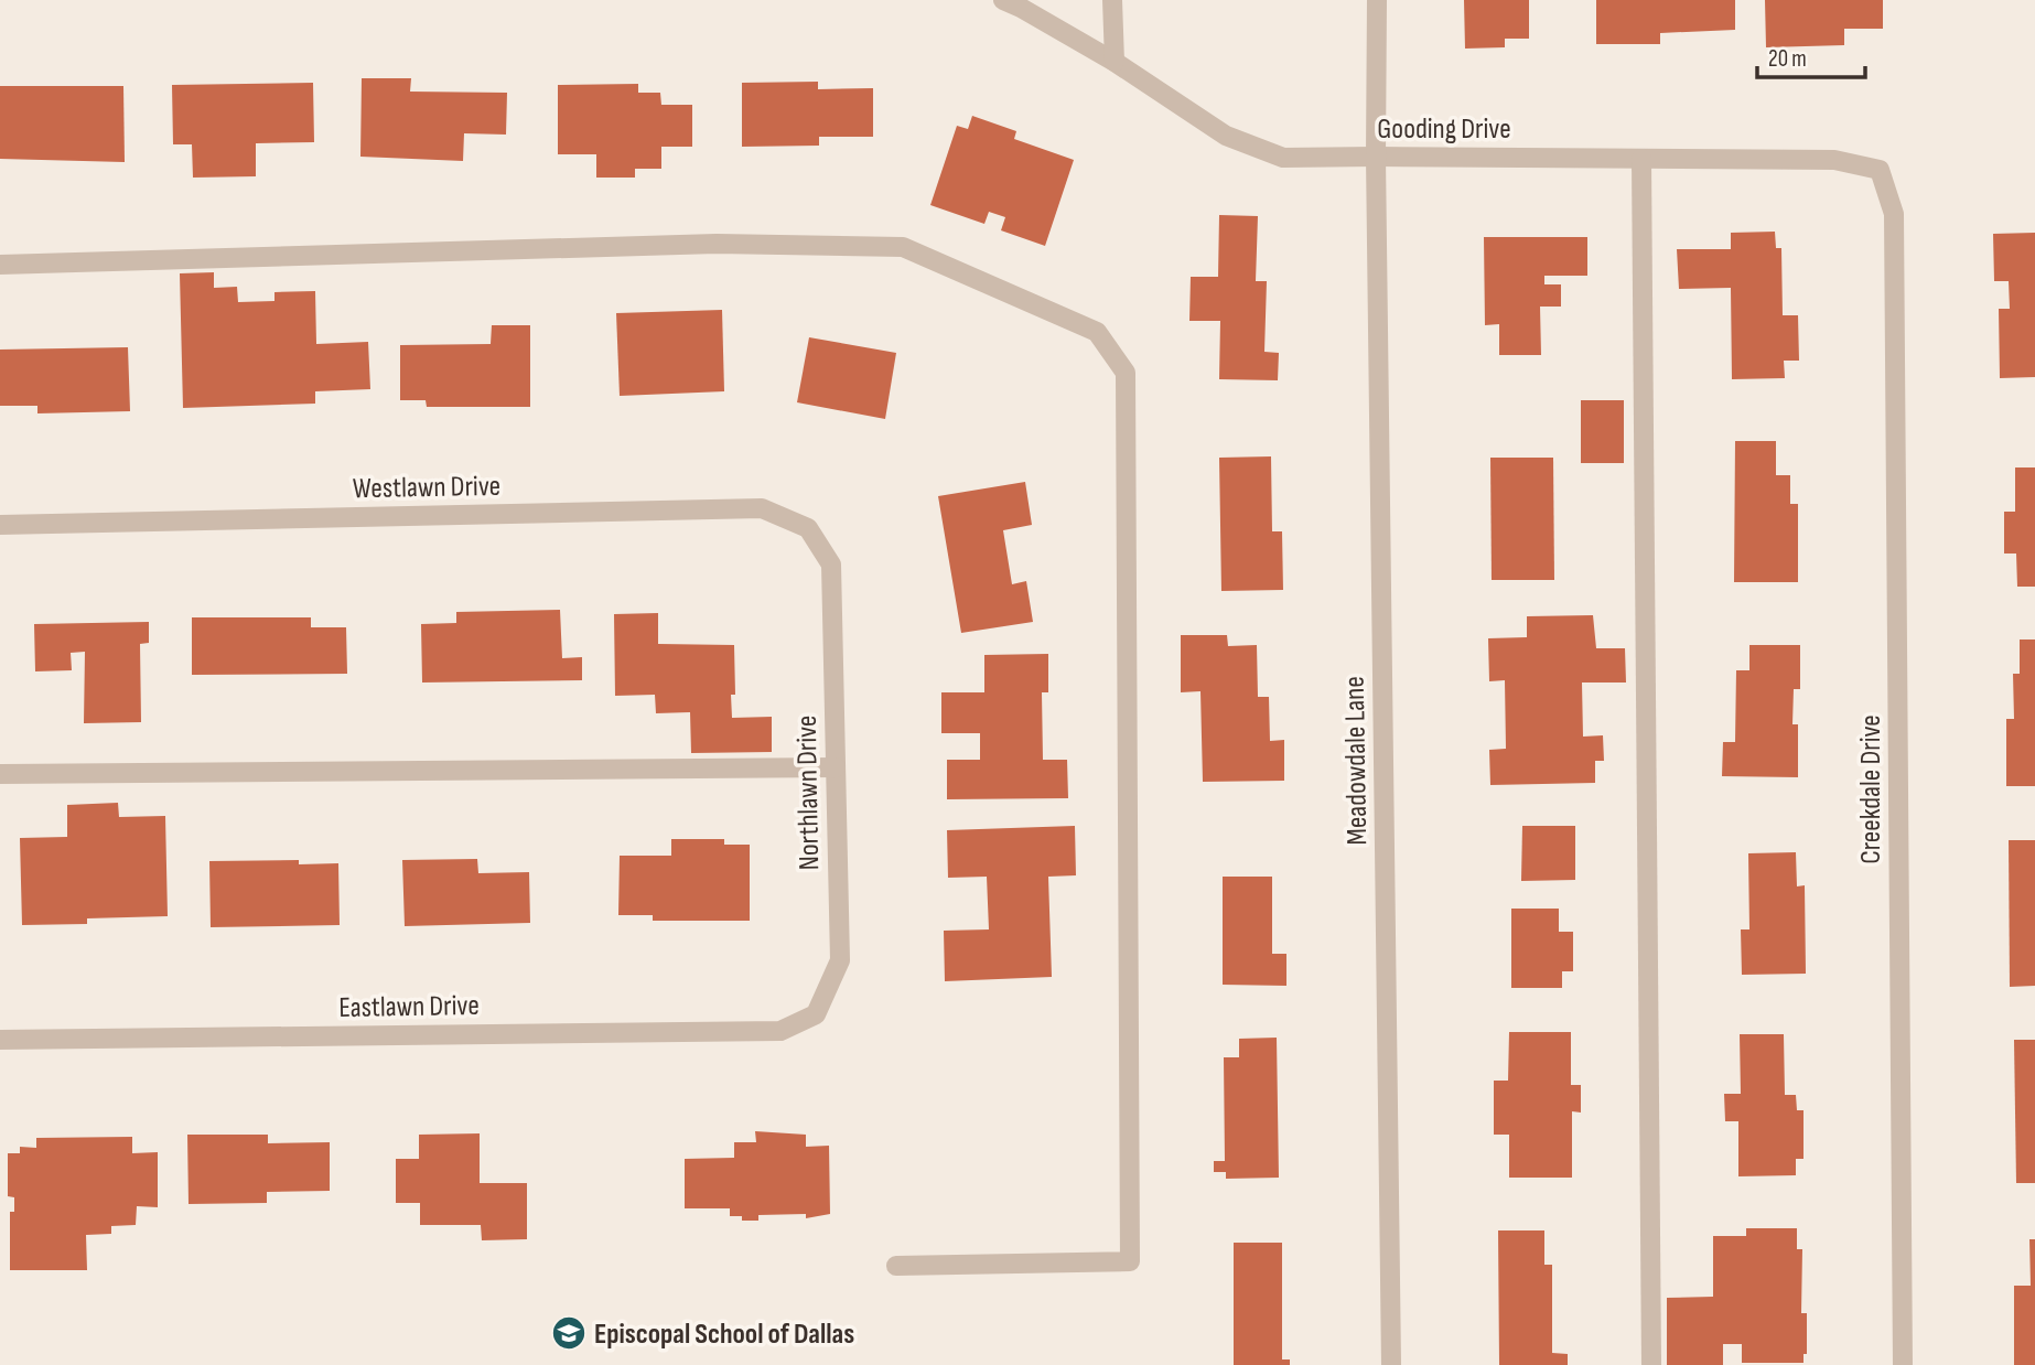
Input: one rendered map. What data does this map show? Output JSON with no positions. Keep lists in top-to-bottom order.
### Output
{
  "streets": {
    "street": [
      "Gooding Drive",
      "Westlawn Drive",
      "Meadowdale Lane",
      "Creekdale Drive",
      "Northlawn Drive",
      "Eastlawn Drive"
    ]
  },
  "crossings": [
    ["Gooding Drive", "Meadowdale Lane"],
    ["Gooding Drive", "Creekdale Drive"],
    ["Westlawn Drive", "Northlawn Drive"],
    ["Northlawn Drive", "Eastlawn Drive"]
  ],
  "places": {
    "school or university": ["Episcopal School of Dallas"]
  },
  "scale_bar": "20 m"
}
